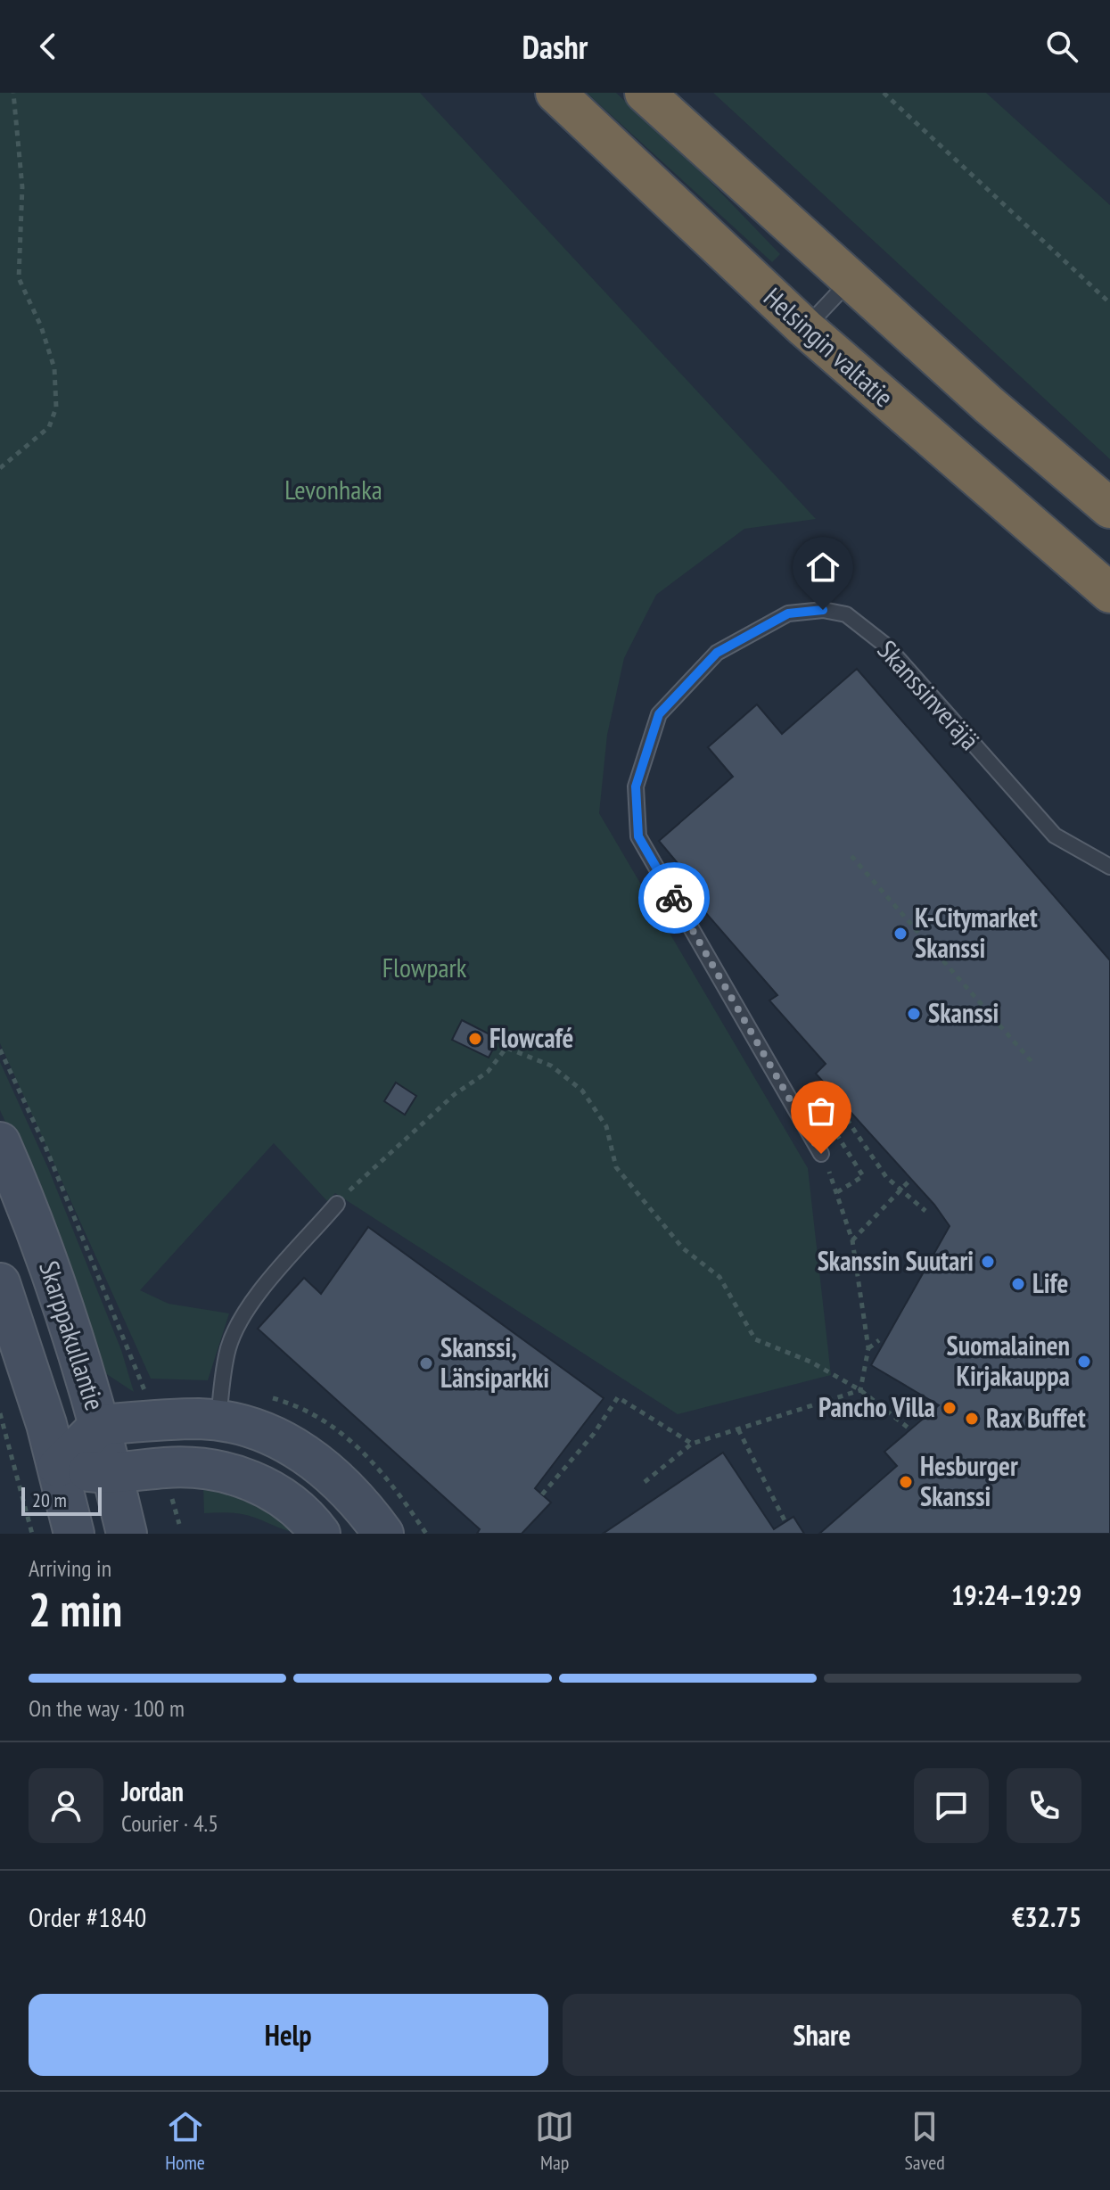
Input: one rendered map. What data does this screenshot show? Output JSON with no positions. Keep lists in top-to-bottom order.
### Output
{
  "streets": {
    "highway": ["Helsingin valtatie"],
    "main road": ["Skarppakullantie"],
    "lane": ["Skanssinveräjä"]
  },
  "parks": ["Levonhaka", "Flowpark"],
  "places": [
    "K-Citymarket Skanssi",
    "Skanssi",
    "Flowcafé",
    "Skanssin Suutari",
    "Life",
    "Suomalainen Kirjakauppa",
    "Skanssi, Länsiparkki",
    "Pancho Villa",
    "Rax Buffet",
    "Hesburger Skanssi"
  ],
  "scale_bar": "20 m",
  "page": {
    "header": "Dashr",
    "scale": "20 m",
    "heading": ["2 min", "Arriving in", "19:24–19:29"],
    "panel": [
      "Jordan",
      "Courier · 4.5",
      "Order #1840",
      "€32.75"
    ],
    "bar": "On the way · 100 m",
    "buttons": ["Help", "Share"],
    "tabs": ["Home", "Map", "Saved"]
  }
}
